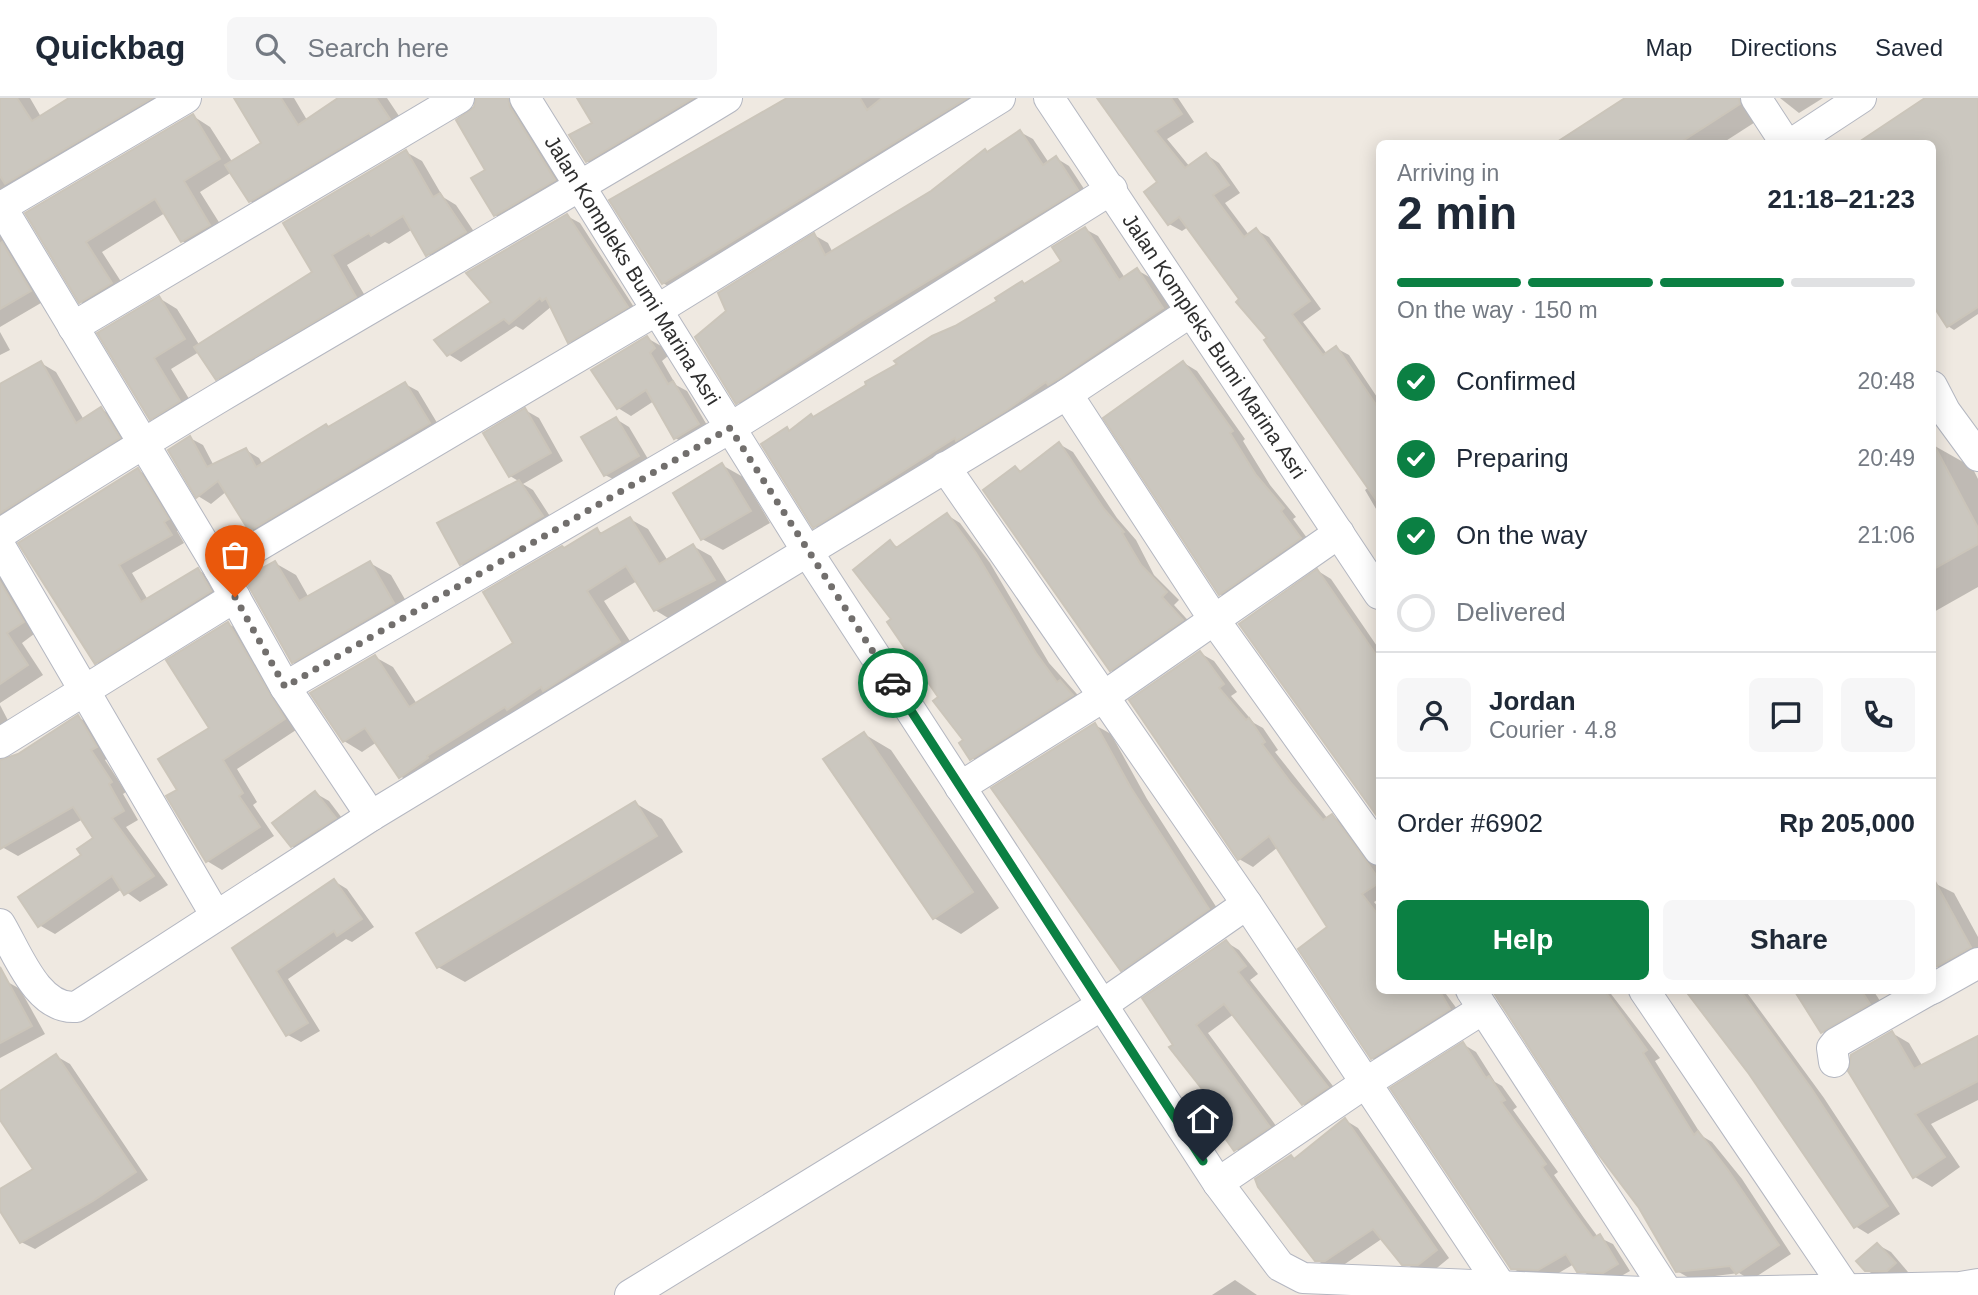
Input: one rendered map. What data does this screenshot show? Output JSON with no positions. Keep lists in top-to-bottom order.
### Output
{
  "streets": {
    "street": ["Jalan Kompleks Bumi Marina Asri"]
  },
  "page": {
    "header": "Quickbag",
    "search": "Search here",
    "nav": ["Map", "Directions", "Saved"],
    "heading": ["2 min", "Arriving in", "21:18–21:23"],
    "panel": [
      "Jordan",
      "Courier · 4.8",
      "Order #6902",
      "Rp 205,000"
    ],
    "bar": "On the way · 150 m",
    "list": [
      ["Confirmed", "20:48"],
      ["Preparing", "20:49"],
      ["On the way", "21:06"],
      "Delivered"
    ],
    "buttons": ["Help", "Share"]
  }
}
